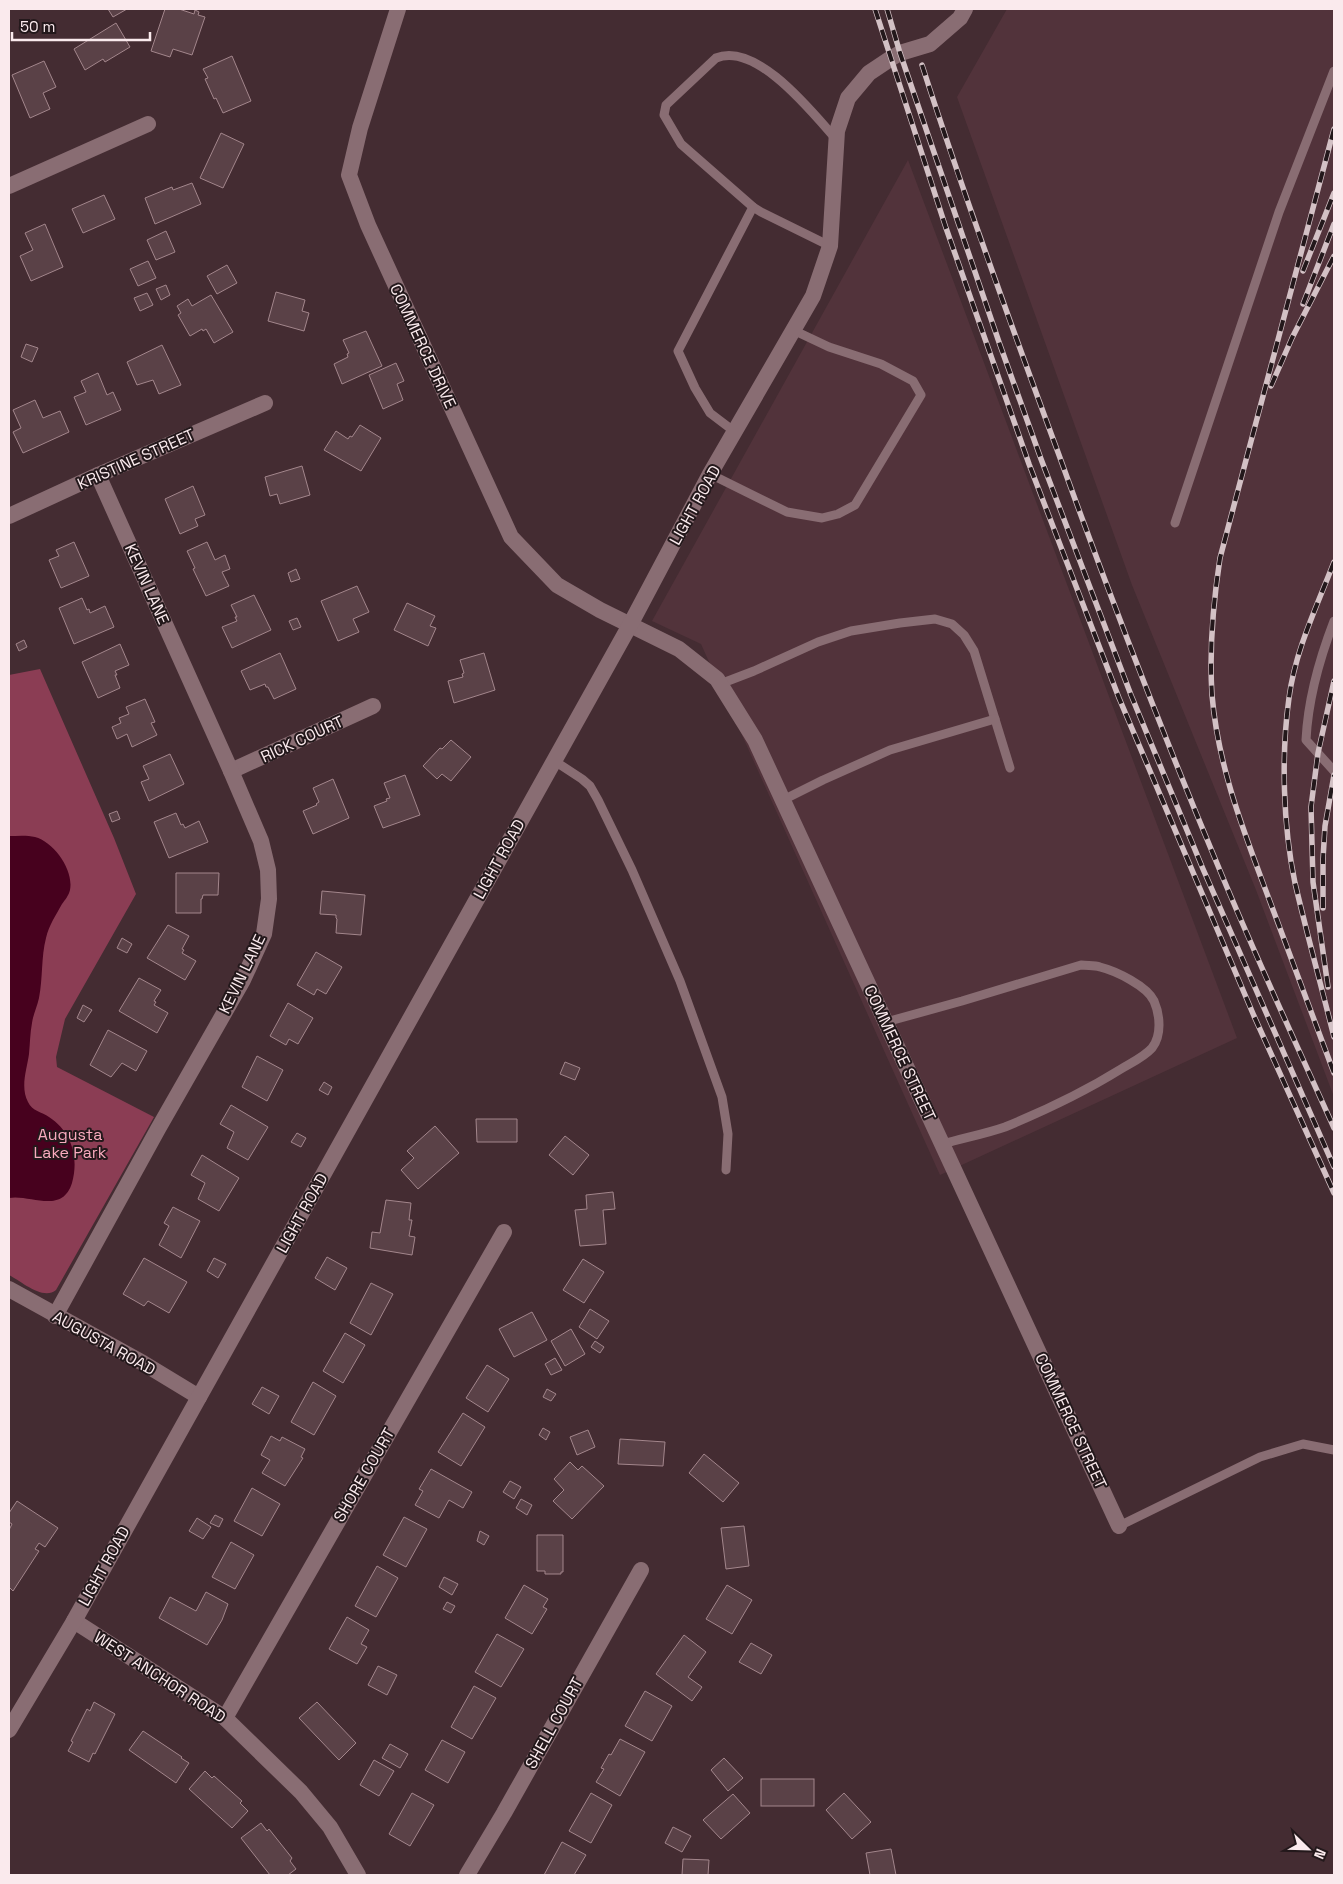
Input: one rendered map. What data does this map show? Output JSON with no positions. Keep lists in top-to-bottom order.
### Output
{
  "streets": {
    "street": [
      "COMMERCE DRIVE",
      "KRISTINE STREET",
      "LIGHT ROAD",
      "KEVIN LANE",
      "RICK COURT",
      "COMMERCE STREET",
      "AUGUSTA ROAD",
      "SHORE COURT",
      "WEST ANCHOR ROAD",
      "SHELL COURT"
    ]
  },
  "crossings": [
    ["COMMERCE DRIVE", "LIGHT ROAD"],
    ["COMMERCE DRIVE", "COMMERCE STREET"],
    ["KRISTINE STREET", "KEVIN LANE"],
    ["LIGHT ROAD", "COMMERCE STREET"],
    ["LIGHT ROAD", "AUGUSTA ROAD"],
    ["LIGHT ROAD", "WEST ANCHOR ROAD"],
    ["KEVIN LANE", "RICK COURT"],
    ["KEVIN LANE", "AUGUSTA ROAD"],
    ["SHORE COURT", "WEST ANCHOR ROAD"]
  ],
  "parks": ["Augusta Lake Park"],
  "scale_bar": "50 m",
  "north": "bottom right"
}
